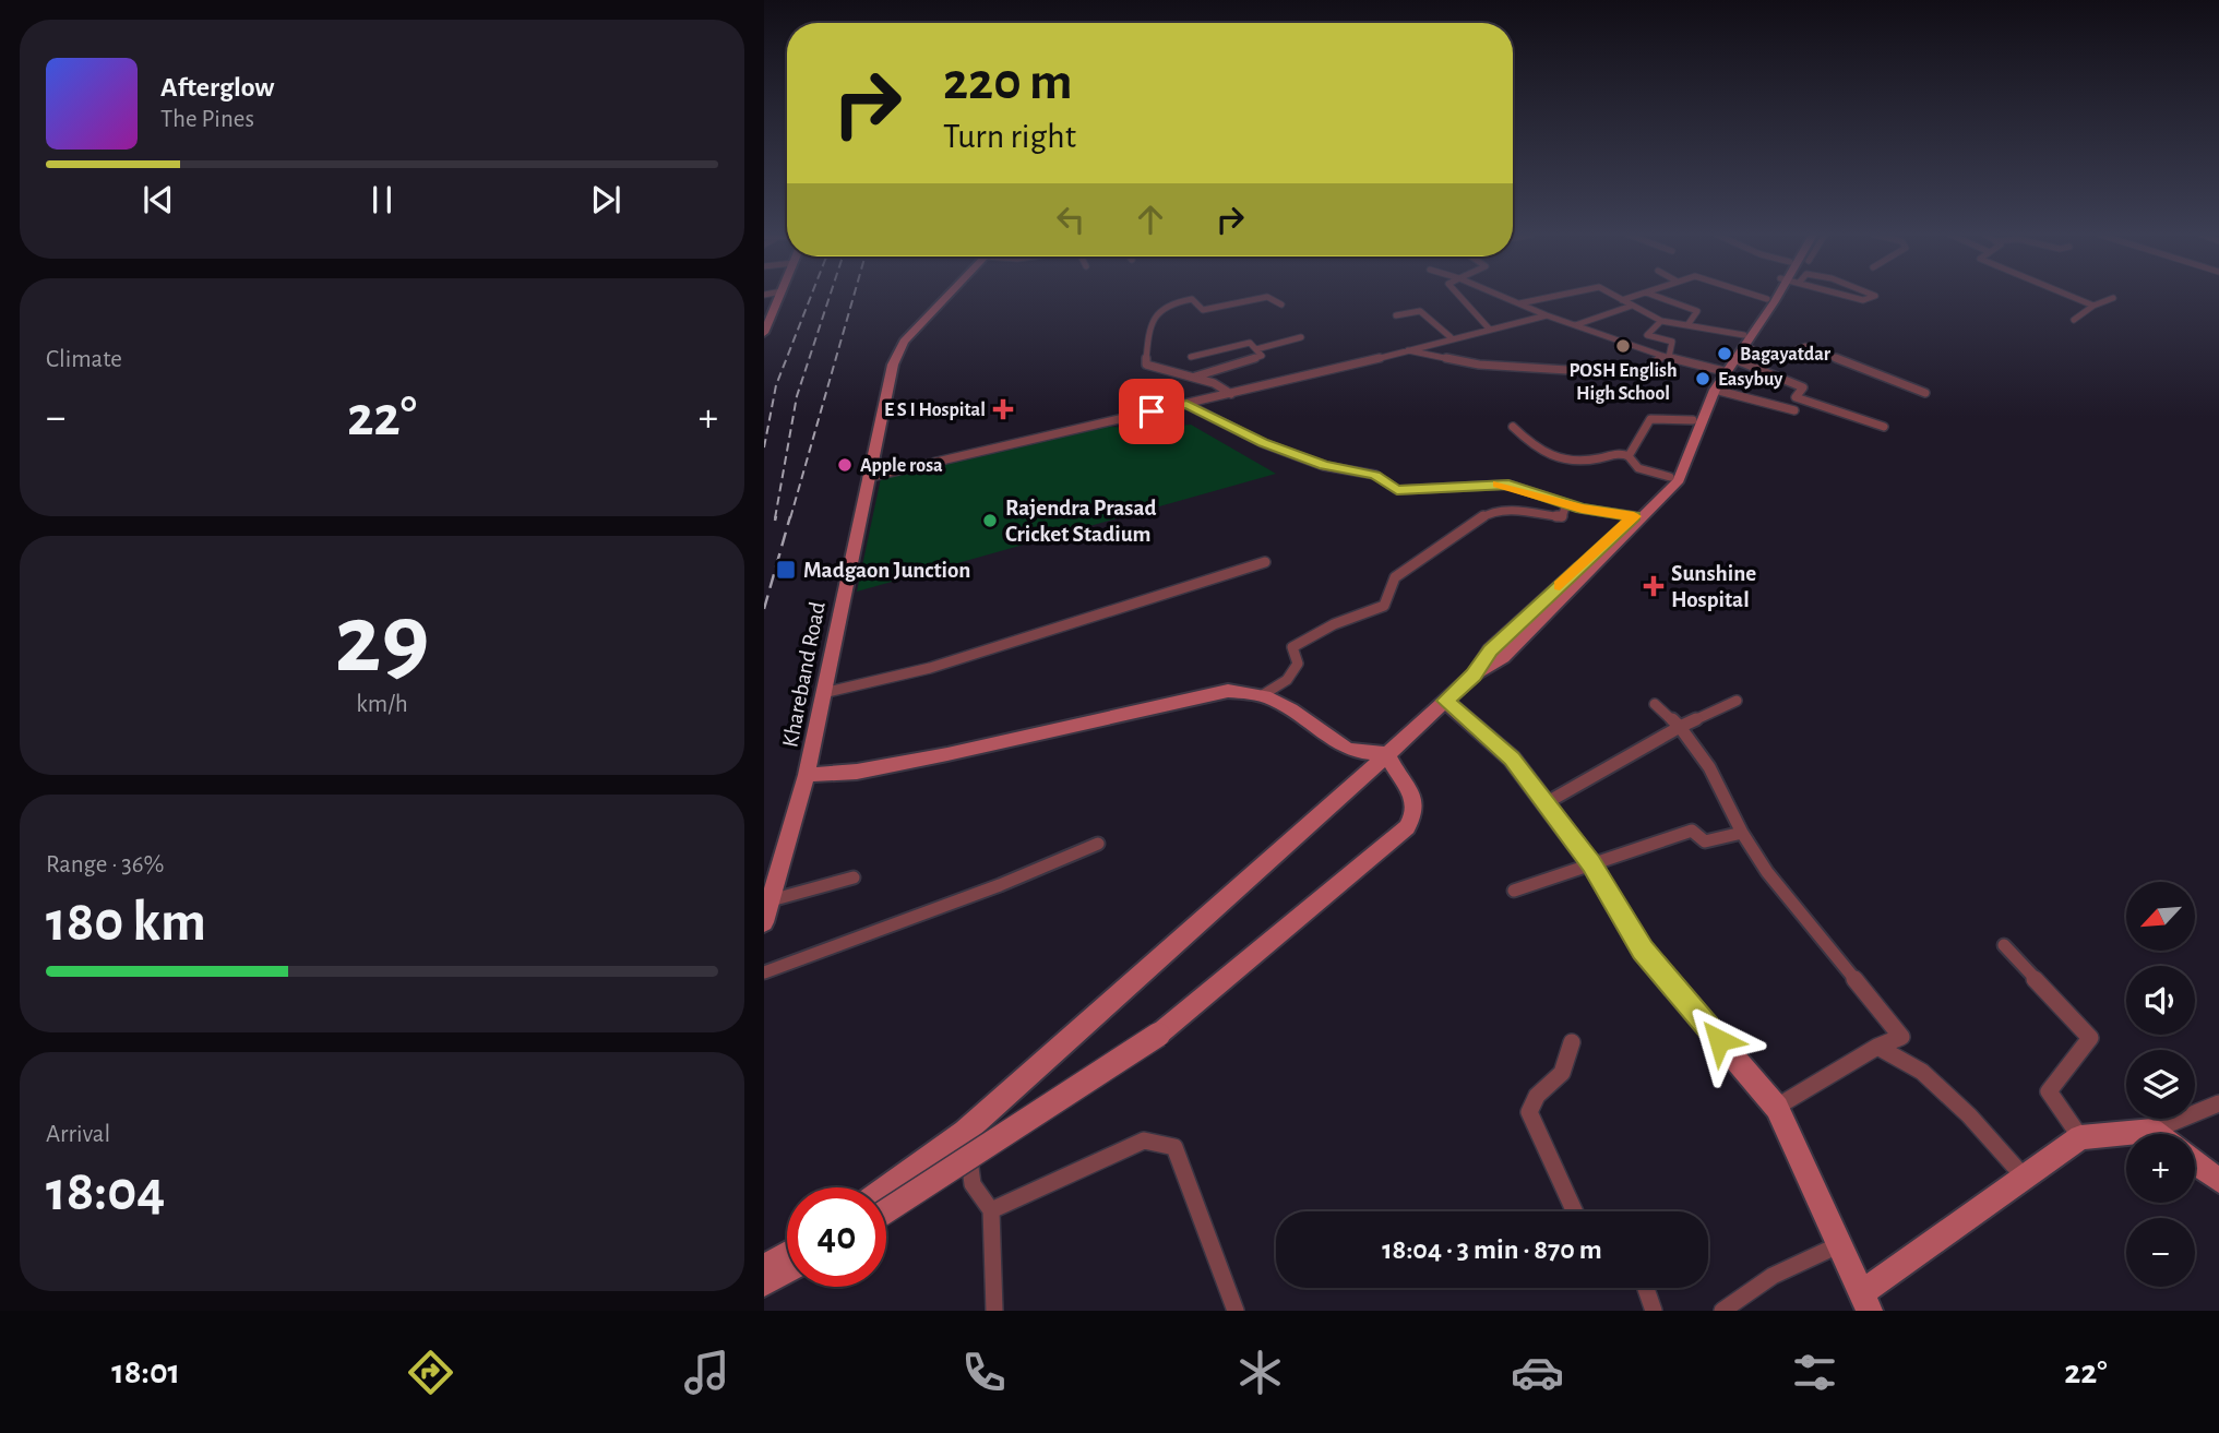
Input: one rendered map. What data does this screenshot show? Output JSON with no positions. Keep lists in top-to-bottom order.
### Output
{
  "streets": {
    "main road": ["Khareband Road"]
  },
  "places": {
    "other": [
      "POSH English High School",
      "Bagayatdar",
      "Easybuy",
      "Apple rosa",
      "Rajendra Prasad Cricket Stadium"
    ],
    "health": ["E S I Hospital", "Sunshine Hospital"],
    "transit": ["Madgaon Junction"]
  },
  "north": "bottom left",
  "page": {
    "turn": ["220 m", "Turn right"],
    "song": ["Afterglow", "The Pines"],
    "tile": [
      "Climate",
      ["29", "km/h"],
      ["Range · 36%", "180 km"],
      ["Arrival", "18:04"]
    ],
    "heat": ["−", "22°", "+"],
    "map_buttons": ["+", "−"],
    "limit": "40",
    "trip": "18:04 · 3 min · 870 m",
    "tabs": ["18:01", "22°"]
  }
}
